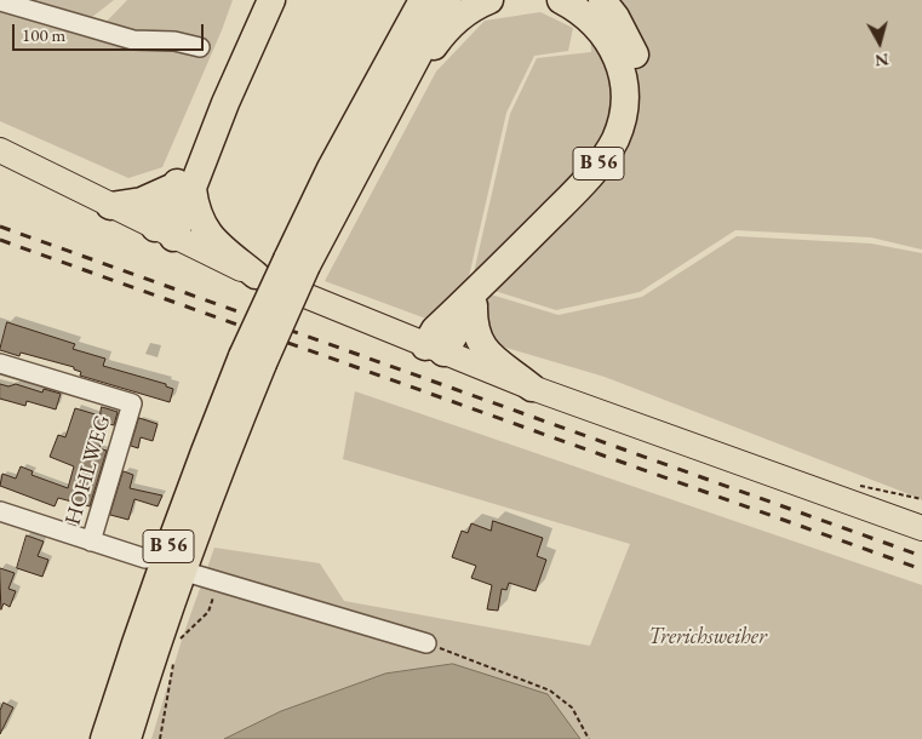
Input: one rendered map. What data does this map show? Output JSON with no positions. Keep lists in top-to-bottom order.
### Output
{
  "streets": {
    "highway": ["B 56"],
    "street": ["HOHLWEG"]
  },
  "parks": ["Trerichsweiher"],
  "scale_bar": "100 m",
  "north": "bottom"
}
